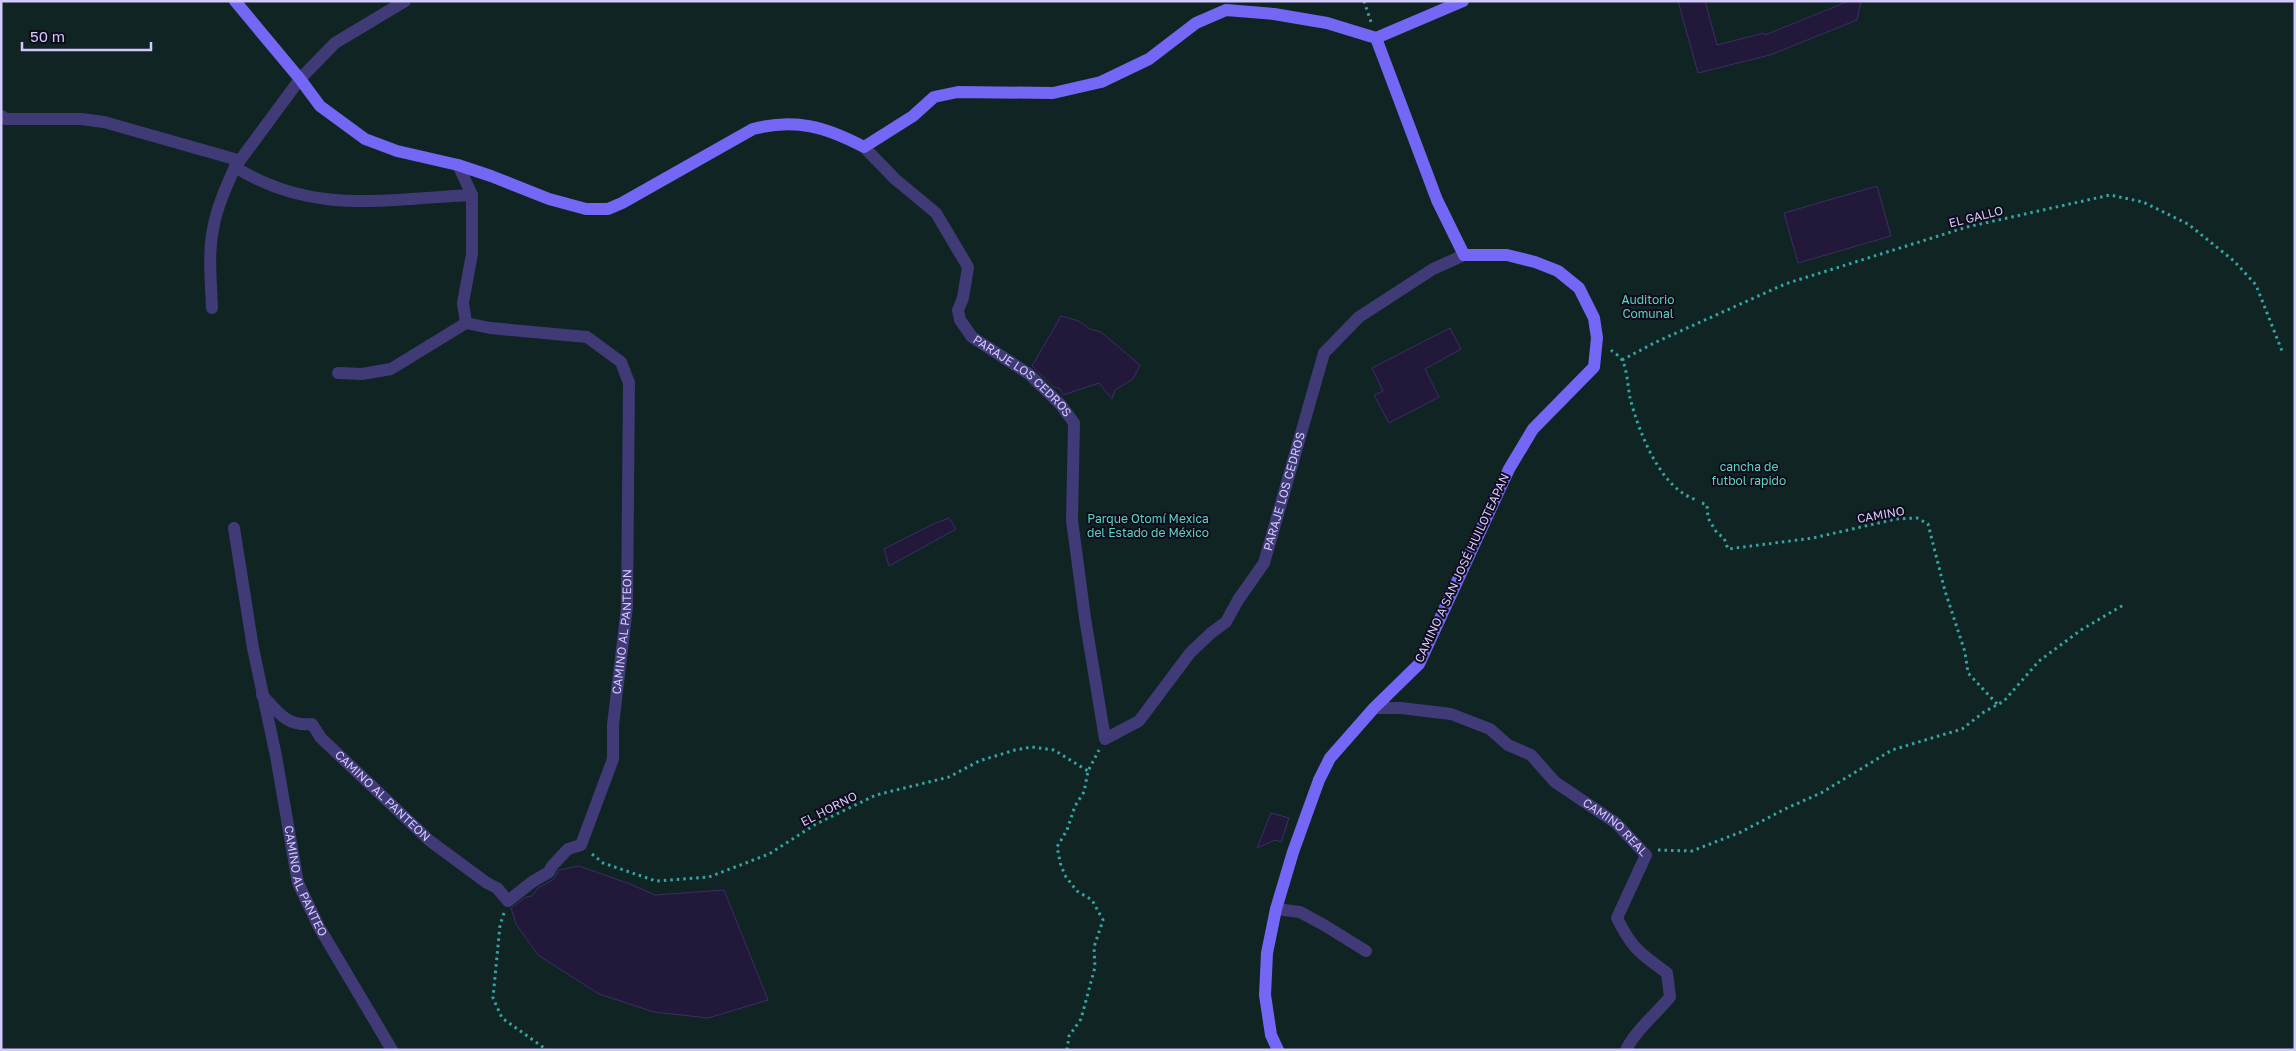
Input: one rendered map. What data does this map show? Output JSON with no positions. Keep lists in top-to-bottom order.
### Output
{
  "streets": {
    "main road": ["CAMINO A SAN JOSÉ HUILOTEAPAN"],
    "street": [
      "PARAJE LOS CEDROS",
      "CAMINO AL PANTEON",
      "CAMINO REAL",
      "CAMINO AL PANTEO"
    ],
    "path": ["EL GALLO", "CAMINO", "EL HORNO"]
  },
  "crossings": [
    ["PARAJE LOS CEDROS", "CAMINO A SAN JOSÉ HUILOTEAPAN"],
    ["CAMINO A SAN JOSÉ HUILOTEAPAN", "CAMINO REAL"],
    ["CAMINO AL PANTEON", "EL HORNO"],
    ["CAMINO AL PANTEON", "CAMINO AL PANTEO"]
  ],
  "parks": ["Auditorio Comunal", "cancha de futbol rapido", "Parque Otomí Mexica del Estado de México"],
  "scale_bar": "50 m"
}
